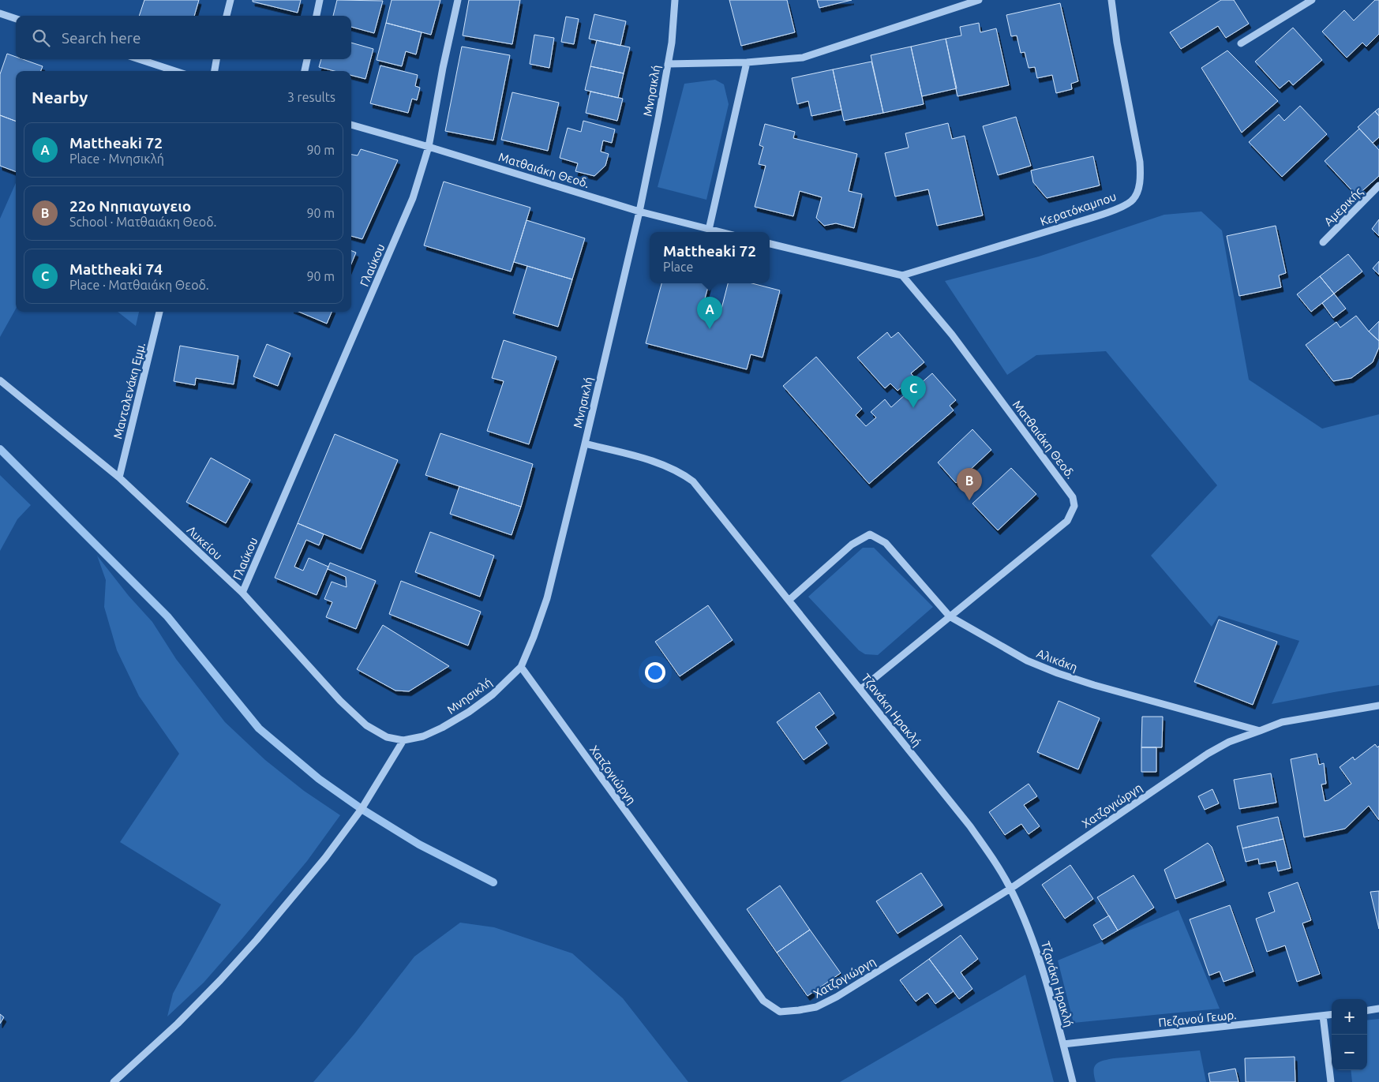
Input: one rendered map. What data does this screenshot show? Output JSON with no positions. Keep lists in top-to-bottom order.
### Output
{
  "streets": {
    "street": [
      "Μνησικλή",
      "Ματθαιάκη Θεοδ.",
      "Αμερικής",
      "Κερατόκαμπου",
      "Γλαύκου",
      "Μανταλενάκη Εμμ.",
      "Λυκείου",
      "Αλικάκη",
      "Τζανάκη Ηρακλή",
      "Χατζογιώργη",
      "Πεζανού Γεωρ."
    ]
  },
  "crossings": [
    ["Μνησικλή", "Ματθαιάκη Θεοδ."],
    ["Μνησικλή", "Λυκείου"],
    ["Μνησικλή", "Τζανάκη Ηρακλή"],
    ["Μνησικλή", "Χατζογιώργη"],
    ["Ματθαιάκη Θεοδ.", "Κερατόκαμπου"],
    ["Ματθαιάκη Θεοδ.", "Γλαύκου"],
    ["Ματθαιάκη Θεοδ.", "Αλικάκη"],
    ["Ματθαιάκη Θεοδ.", "Τζανάκη Ηρακλή"],
    ["Γλαύκου", "Λυκείου"],
    ["Μανταλενάκη Εμμ.", "Λυκείου"],
    ["Αλικάκη", "Τζανάκη Ηρακλή"],
    ["Αλικάκη", "Χατζογιώργη"],
    ["Τζανάκη Ηρακλή", "Χατζογιώργη"],
    ["Τζανάκη Ηρακλή", "Πεζανού Γεωρ."]
  ],
  "page": {
    "search": "Search here",
    "heading": ["Nearby", "3 results"],
    "list": [
      {
        "mark": "A",
        "name": "Mattheaki 72",
        "note": "Place · Μνησικλή",
        "value": "90 m"
      },
      {
        "mark": "B",
        "name": "22ο Νηπιαγωγειο",
        "note": "School · Ματθαιάκη Θεοδ.",
        "value": "90 m"
      },
      {
        "mark": "C",
        "name": "Mattheaki 74",
        "note": "Place · Ματθαιάκη Θεοδ.",
        "value": "90 m"
      }
    ],
    "popup": ["Mattheaki 72", "Place"],
    "pins": ["A", "C", "B"],
    "map_buttons": ["+", "−"]
  }
}
